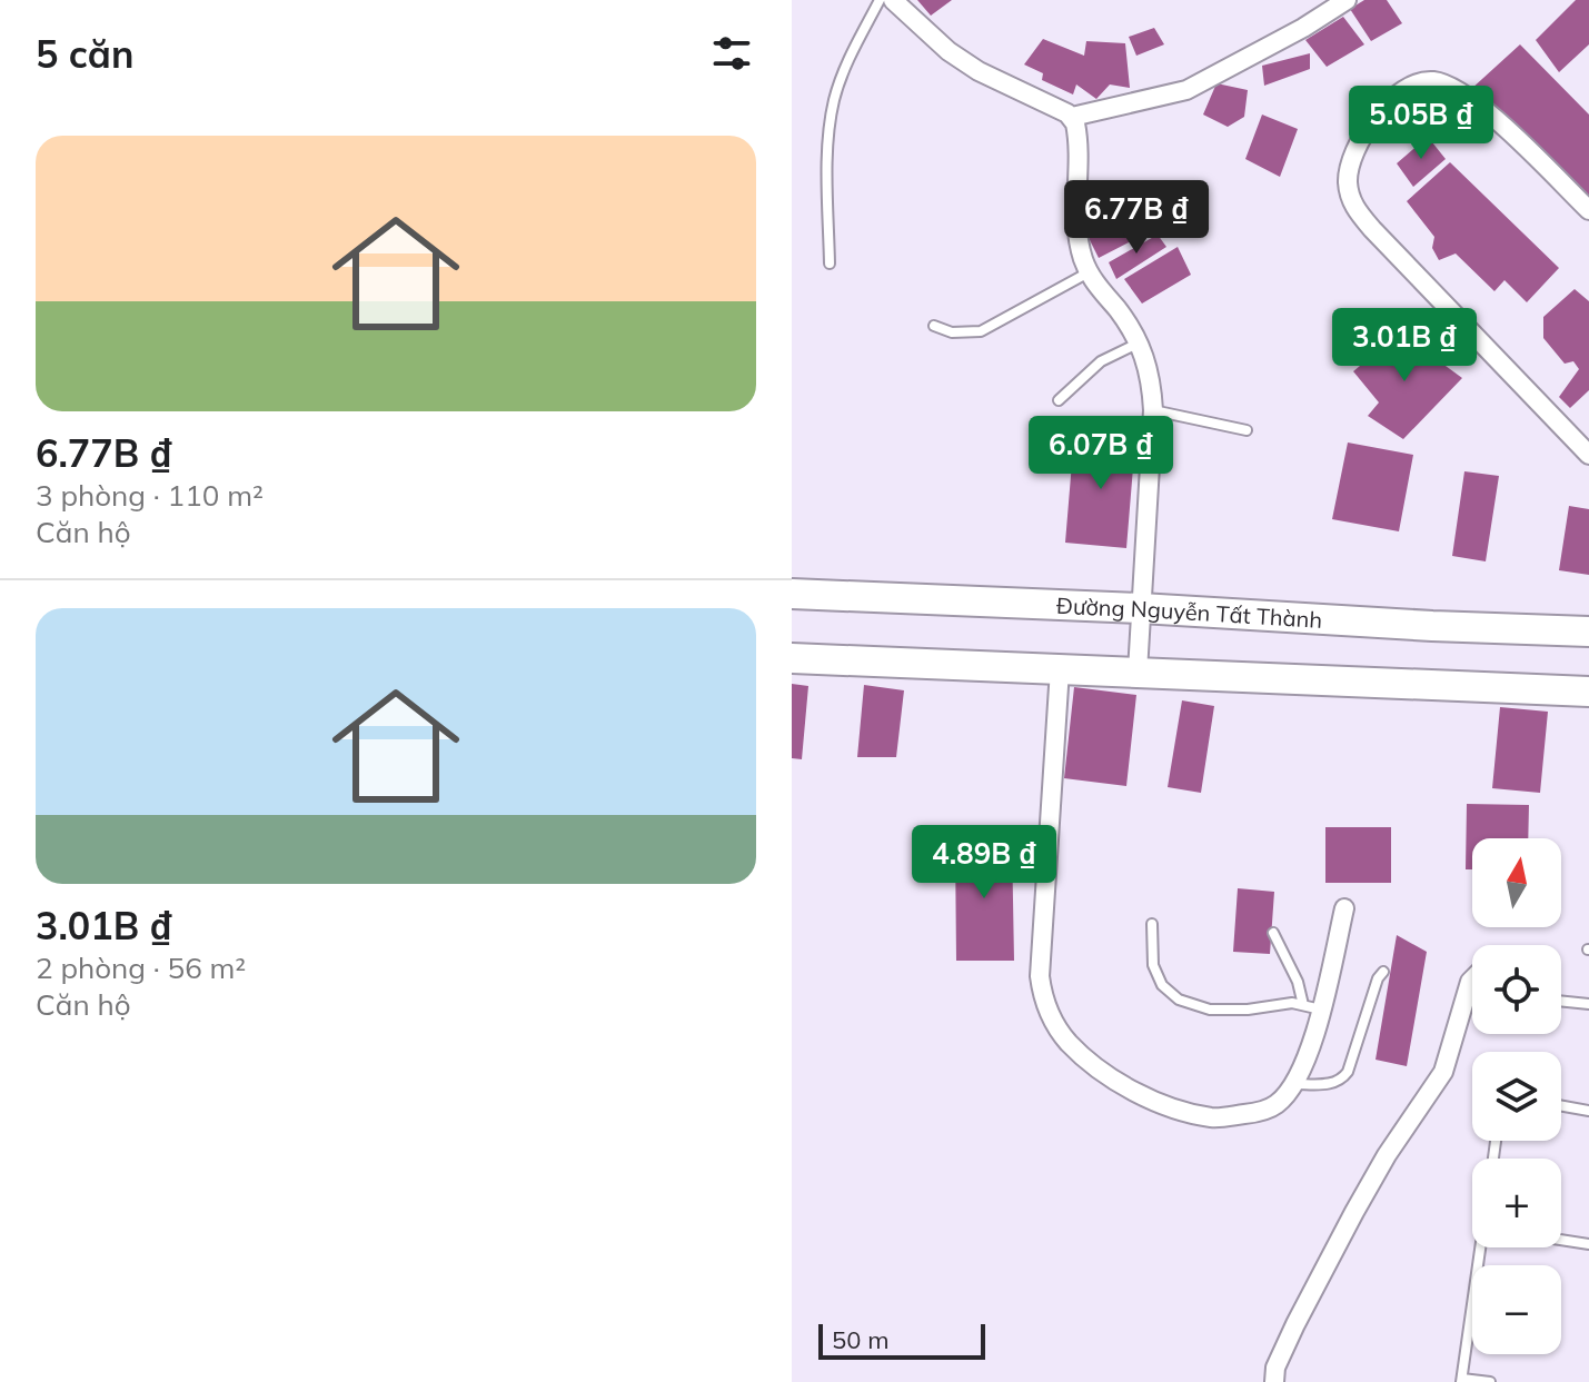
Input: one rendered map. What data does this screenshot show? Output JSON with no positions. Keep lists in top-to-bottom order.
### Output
{
  "streets": {
    "main road": ["Đường Nguyễn Tất Thành"]
  },
  "scale_bar": "50 m",
  "north": "top",
  "page": {
    "heading": "5 căn",
    "price": [
      "5.05B ₫",
      "6.77B ₫",
      "3.01B ₫",
      "6.07B ₫",
      "4.89B ₫"
    ],
    "list": [
      {
        "name": "6.77B ₫",
        "note": "3 phòng · 110 m² · Căn hộ"
      },
      {
        "name": "3.01B ₫",
        "note": "2 phòng · 56 m² · Căn hộ"
      }
    ],
    "map_buttons": ["+", "−"],
    "scale": "50 m"
  }
}
